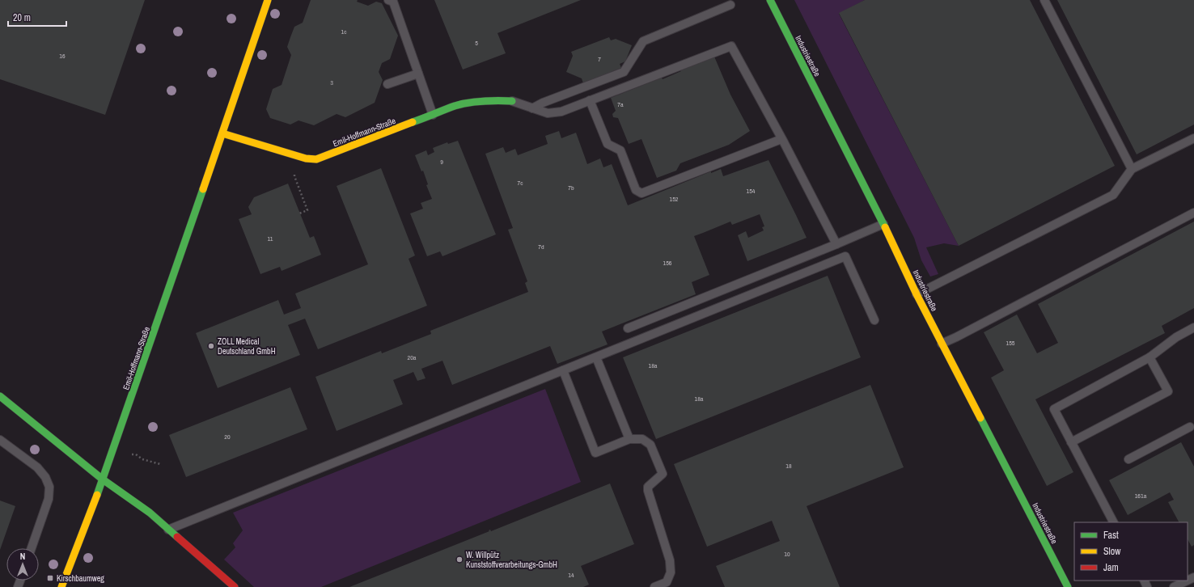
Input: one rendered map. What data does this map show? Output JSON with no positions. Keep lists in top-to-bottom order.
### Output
{
  "streets": {
    "street": ["Industriestraße", "Emil-Hoffmann-Straße"]
  },
  "places": {
    "other": ["ZOLL Medical Deutschland GmbH", "W. Willpütz Kunststoffverarbeitungs-GmbH"],
    "transit": ["Kirschbaumweg"]
  },
  "house_numbers": [
    "1c",
    "5",
    "16",
    "7",
    "3",
    "7a",
    "9",
    "7c",
    "7b",
    "154",
    "152",
    "11",
    "7d",
    "156",
    "155",
    "20a",
    "18a",
    "18a",
    "20",
    "18",
    "161a",
    "10",
    "14"
  ],
  "legend": ["Fast", "Slow", "Jam"],
  "scale_bar": "20 m",
  "north": "top"
}
